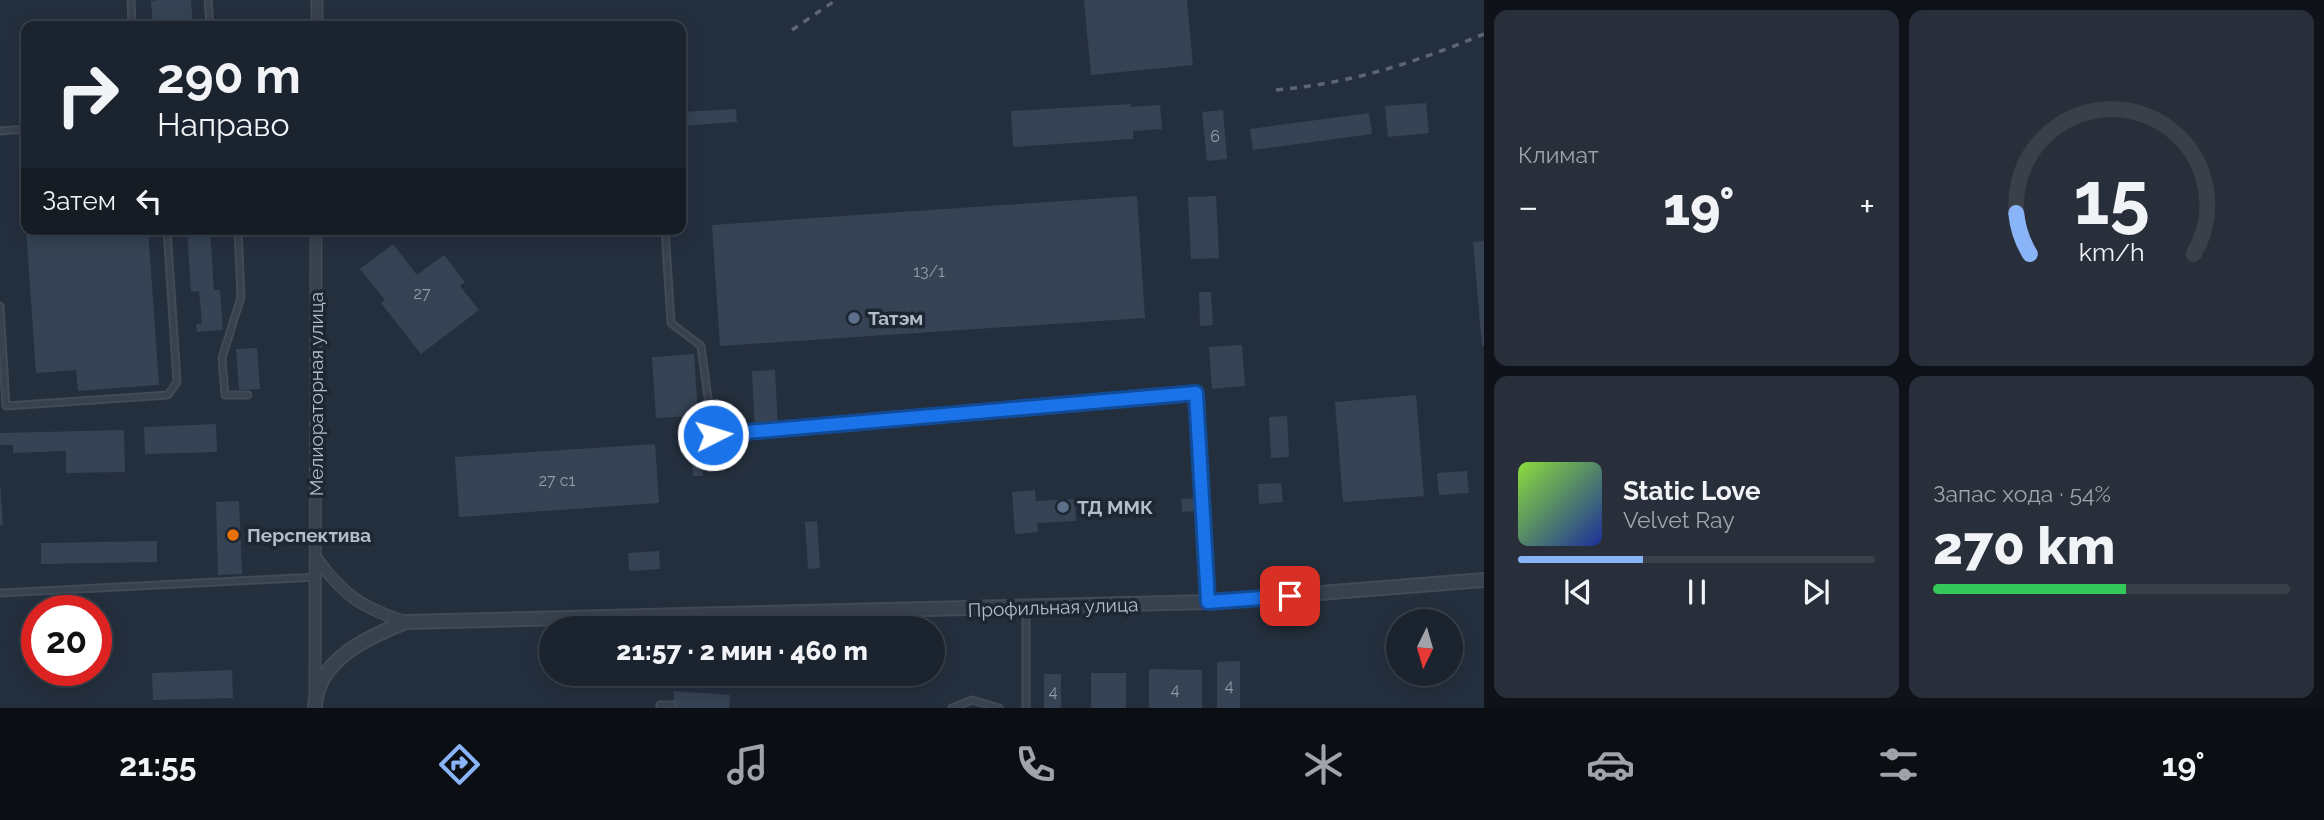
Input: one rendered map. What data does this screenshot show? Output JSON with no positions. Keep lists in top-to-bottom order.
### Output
{
  "streets": {
    "street": ["Мелиораторная улица", "Профильная улица"]
  },
  "crossings": [
    ["Мелиораторная улица", "Профильная улица"]
  ],
  "places": ["Татэм", "ТД ММК", "Перспектива"],
  "house_numbers": [
    "6",
    "13/1",
    "27",
    "27 с1",
    "4",
    "4",
    "4"
  ],
  "north": "bottom",
  "page": {
    "tile": [
      "Климат",
      ["Запас хода · 54%", "270 km"]
    ],
    "turn": ["290 m", "Направо"],
    "then": "Затем",
    "heat": ["−", "19°", "+"],
    "song": ["Static Love", "Velvet Ray"],
    "limit": "20",
    "trip": "21:57 · 2 мин · 460 m",
    "tabs": ["21:55", "19°"],
    "gauge": ["15", "km/h"]
  }
}
